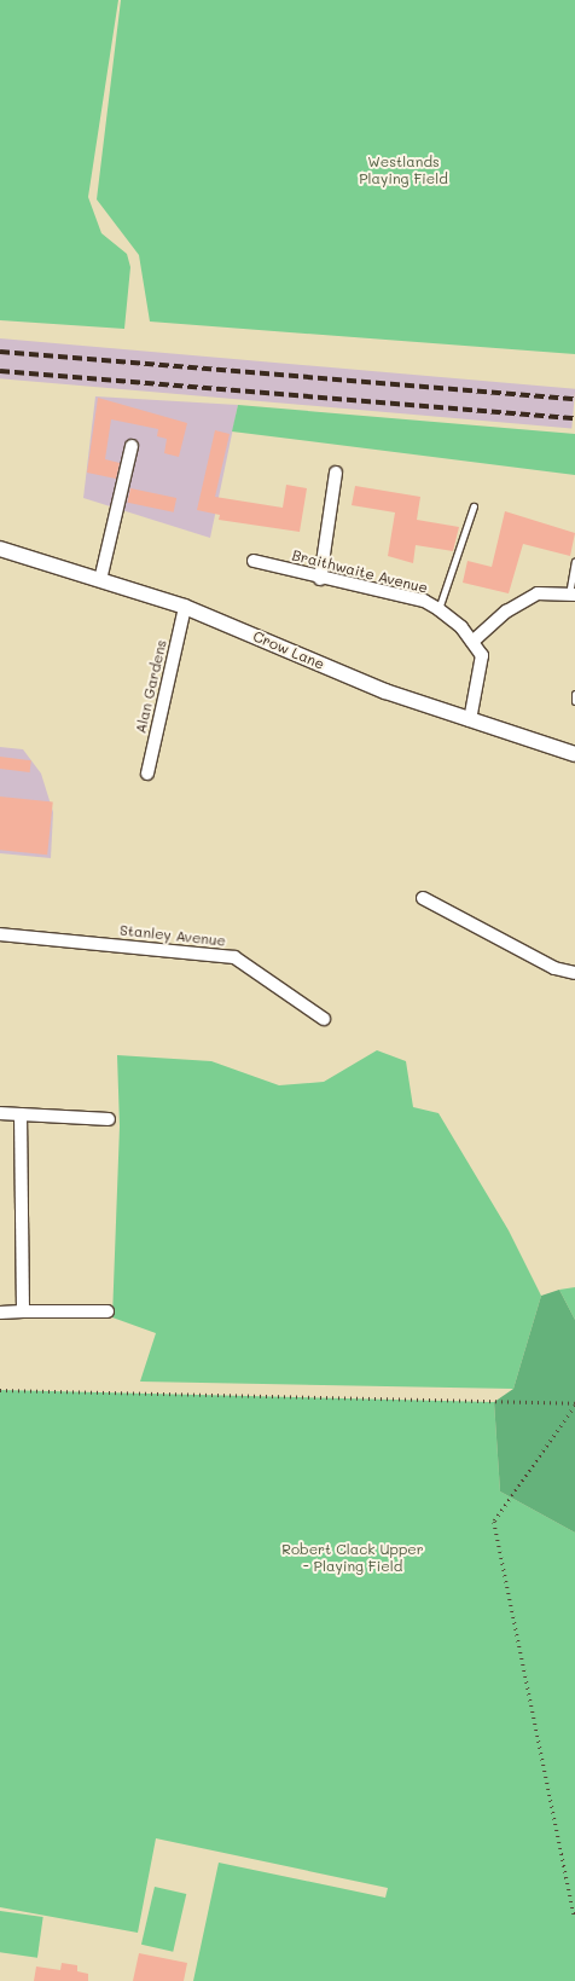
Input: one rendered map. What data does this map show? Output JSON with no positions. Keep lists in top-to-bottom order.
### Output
{
  "streets": {
    "street": [
      "Braithwaite Avenue",
      "Crow Lane",
      "Alan Gardens",
      "Stanley Avenue"
    ]
  },
  "crossings": [
    ["Crow Lane", "Alan Gardens"]
  ],
  "parks": ["Westlands Playing Field", "Robert Clack Upper - Playing Field"]
}
